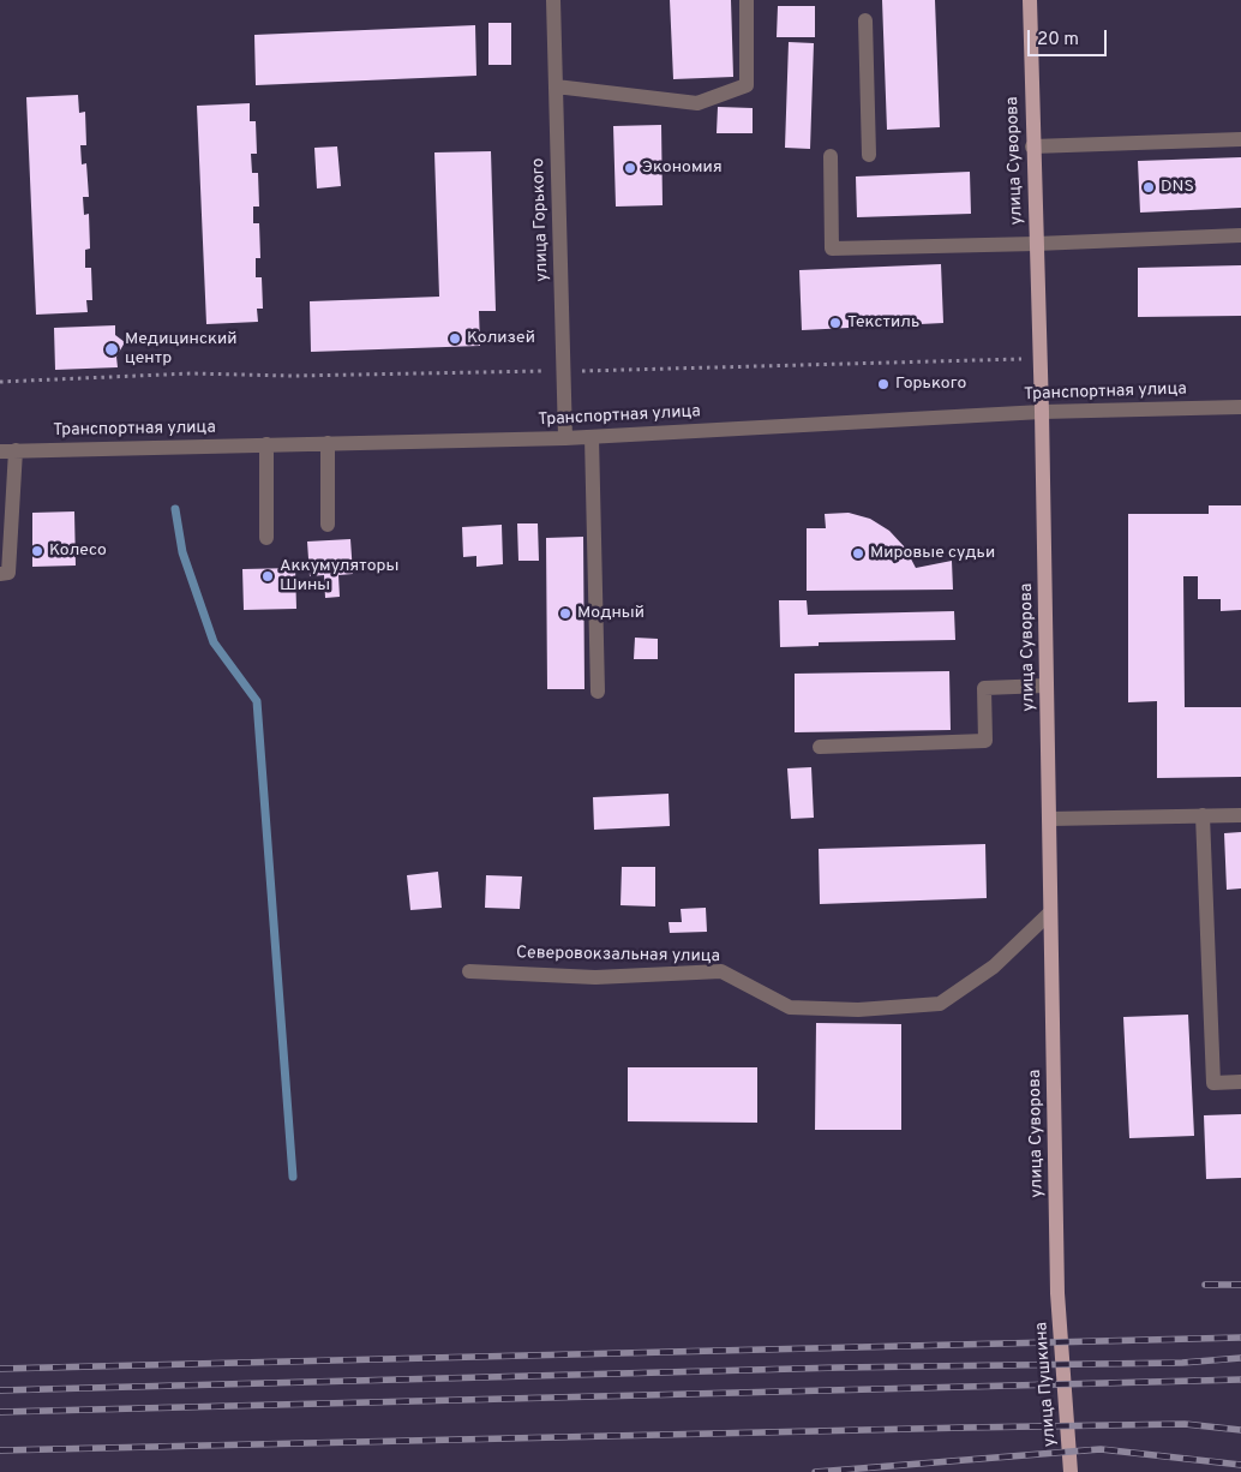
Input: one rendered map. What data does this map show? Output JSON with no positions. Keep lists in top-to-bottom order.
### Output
{
  "streets": {
    "main road": ["улица Суворова", "улица Пушкина"],
    "street": ["улица Горького", "Транспортная улица", "Северовокзальная улица"]
  },
  "crossings": [
    ["улица Суворова", "Транспортная улица"],
    ["улица Суворова", "Северовокзальная улица"],
    ["улица Суворова", "улица Пушкина"],
    ["улица Горького", "Транспортная улица"]
  ],
  "places": [
    "Экономия",
    "DNS",
    "Текстиль",
    "Колизей",
    "Медицинский центр",
    "Горького",
    "Колесо",
    "Мировые судьи",
    "Аккумуляторы Шины",
    "Модный"
  ],
  "scale_bar": "20 m"
}
